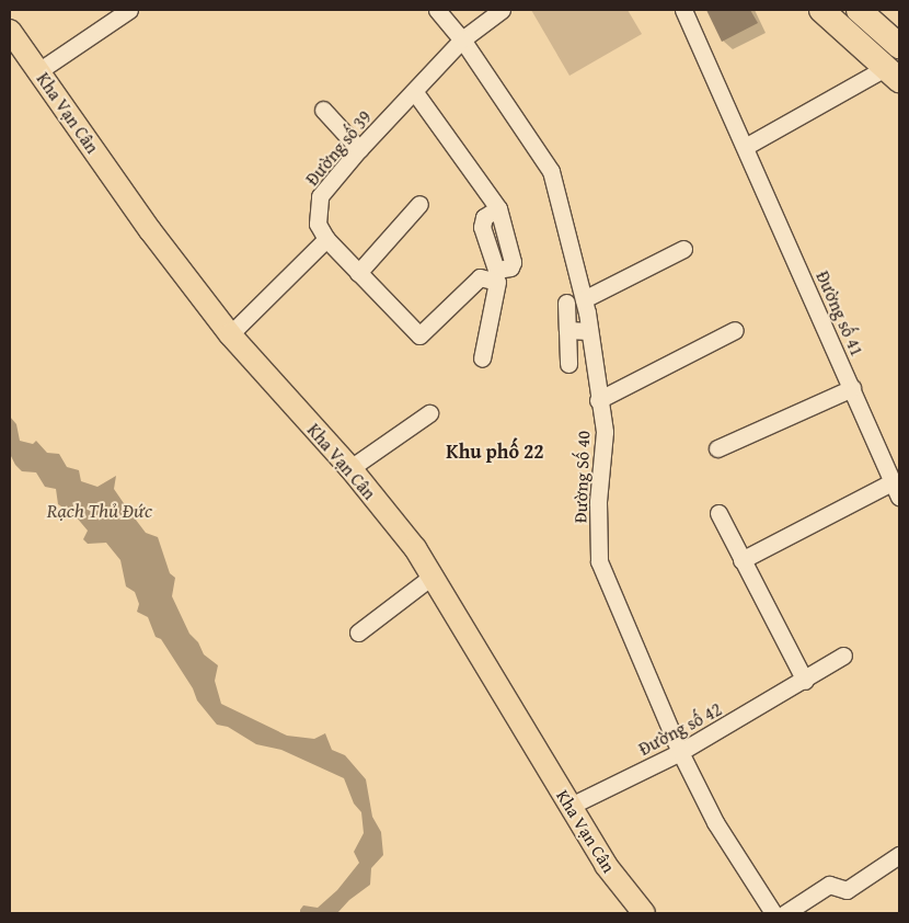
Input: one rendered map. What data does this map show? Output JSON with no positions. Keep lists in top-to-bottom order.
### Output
{
  "streets": {
    "main road": ["Kha Vạn Cân"],
    "street": [
      "Đường số 39",
      "Đường số 41",
      "Đường Số 40",
      "Đường số 42"
    ]
  },
  "crossings": [
    ["Kha Vạn Cân", "Đường số 42"],
    ["Đường số 39", "Đường Số 40"],
    ["Đường Số 40", "Đường số 42"]
  ],
  "districts": ["Khu phố 22"],
  "water": ["Rạch Thủ Đức"]
}
